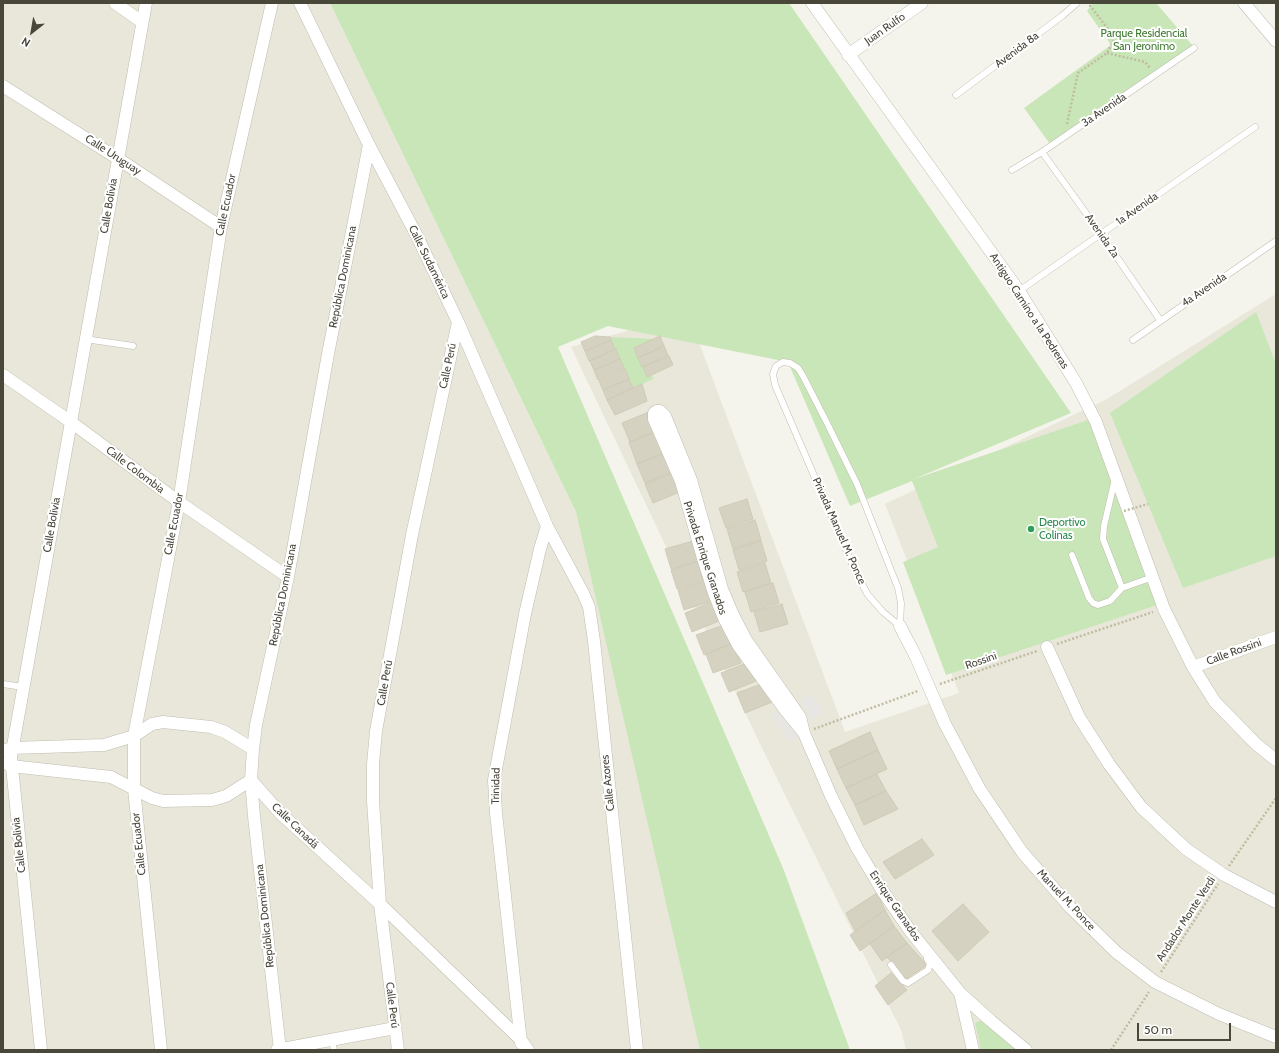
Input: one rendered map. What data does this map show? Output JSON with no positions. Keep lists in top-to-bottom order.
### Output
{
  "streets": {
    "street": [
      "Juan Rulfo",
      "Calle Uruguay",
      "Calle Ecuador",
      "Calle Bolivia",
      "Calle Sudamérica",
      "República Dominicana",
      "Antiguo Camino a la Pedreras",
      "Calle Perú",
      "Calle Colombia",
      "Privada Manuel M. Ponce",
      "Privada Enrique Granados",
      "Calle Rossini",
      "Calle Azores",
      "Trinidad",
      "Calle Canadá",
      "Manuel M. Ponce",
      "Enrique Granados"
    ],
    "lane": [
      "Avenida 8a",
      "3a Avenida",
      "1a Avenida",
      "Avenida 2a",
      "4a Avenida"
    ],
    "path": ["Rossini", "Andador Monte Verdi"]
  },
  "crossings": [
    ["Juan Rulfo", "Antiguo Camino a la Pedreras"],
    ["3a Avenida", "Avenida 2a"],
    ["Calle Uruguay", "Calle Ecuador"],
    ["Calle Uruguay", "Calle Bolivia"],
    ["Calle Ecuador", "República Dominicana"],
    ["Calle Ecuador", "Calle Colombia"],
    ["Calle Ecuador", "Calle Canadá"],
    ["Calle Bolivia", "Calle Colombia"],
    ["1a Avenida", "Avenida 2a"],
    ["1a Avenida", "Antiguo Camino a la Pedreras"],
    ["Avenida 2a", "4a Avenida"],
    ["Calle Sudamérica", "República Dominicana"],
    ["Calle Sudamérica", "Calle Perú"],
    ["Calle Sudamérica", "Calle Azores"],
    ["Calle Sudamérica", "Trinidad"],
    ["República Dominicana", "Calle Colombia"],
    ["República Dominicana", "Calle Canadá"],
    ["Antiguo Camino a la Pedreras", "Calle Rossini"],
    ["Antiguo Camino a la Pedreras", "Rossini"],
    ["Calle Perú", "Calle Canadá"],
    ["Privada Manuel M. Ponce", "Rossini"],
    ["Privada Manuel M. Ponce", "Manuel M. Ponce"],
    ["Privada Enrique Granados", "Rossini"],
    ["Privada Enrique Granados", "Enrique Granados"],
    ["Rossini", "Manuel M. Ponce"],
    ["Rossini", "Enrique Granados"],
    ["Calle Azores", "Trinidad"],
    ["Trinidad", "Calle Canadá"],
    ["Manuel M. Ponce", "Andador Monte Verdi"]
  ],
  "parks": ["Parque Residencial San Jeronimo"],
  "places": ["Deportivo Colinas"],
  "scale_bar": "50 m",
  "north": "bottom left"
}
